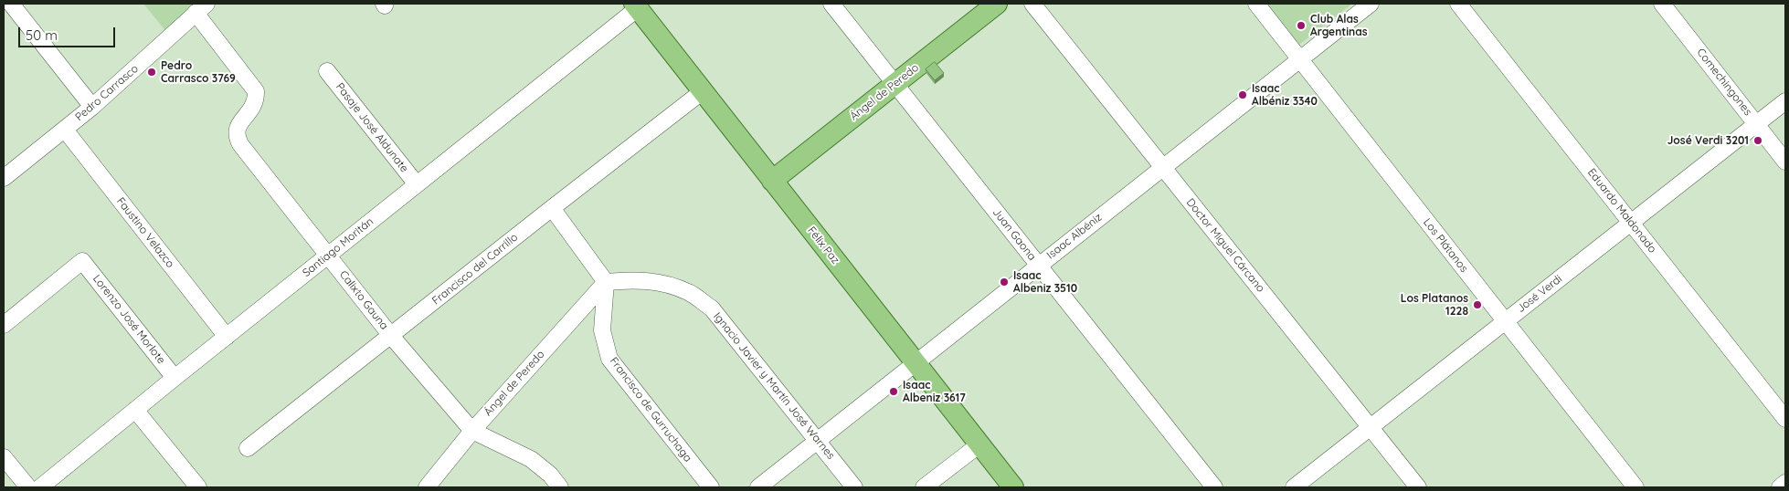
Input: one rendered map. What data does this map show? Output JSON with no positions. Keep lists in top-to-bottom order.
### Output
{
  "streets": {
    "main road": ["Ángel de Peredo", "Félix Paz"],
    "street": [
      "Comechingones",
      "Pedro Carrasco",
      "Pasaje José Aldunate",
      "Eduardo Maldonado",
      "Faustino Velazco",
      "Juan Gaona",
      "Isaac Albéniz",
      "Doctor Miguel Cárcano",
      "Los Plátanos",
      "Santiago Moritán",
      "Francisco del Carrillo",
      "José Verdi",
      "Calixto Gauna",
      "Lorenzo José Morlote",
      "Ignacio Javier y Martín José Warnes",
      "Francisco de Gurruchaga"
    ]
  },
  "crossings": [
    ["Ángel de Peredo", "Juan Gaona"],
    ["Ángel de Peredo", "Félix Paz"],
    ["Ángel de Peredo", "Calixto Gauna"],
    ["Ángel de Peredo", "Ignacio Javier y Martín José Warnes"],
    ["Ángel de Peredo", "Francisco de Gurruchaga"],
    ["Pedro Carrasco", "Faustino Velazco"],
    ["Pedro Carrasco", "Calixto Gauna"],
    ["Pasaje José Aldunate", "Santiago Moritán"],
    ["Eduardo Maldonado", "José Verdi"],
    ["Faustino Velazco", "Santiago Moritán"],
    ["Juan Gaona", "Isaac Albéniz"],
    ["Isaac Albéniz", "Félix Paz"],
    ["Isaac Albéniz", "Doctor Miguel Cárcano"],
    ["Isaac Albéniz", "Los Plátanos"],
    ["Isaac Albéniz", "Ignacio Javier y Martín José Warnes"],
    ["Félix Paz", "Santiago Moritán"],
    ["Félix Paz", "Francisco del Carrillo"],
    ["Doctor Miguel Cárcano", "José Verdi"],
    ["Los Plátanos", "José Verdi"],
    ["Santiago Moritán", "Calixto Gauna"],
    ["Santiago Moritán", "Lorenzo José Morlote"],
    ["Francisco del Carrillo", "Calixto Gauna"],
    ["Ignacio Javier y Martín José Warnes", "Francisco de Gurruchaga"]
  ],
  "places": [
    "Club Alas Argentinas",
    "Pedro Carrasco 3769",
    "Isaac Albéniz 3340",
    "José Verdi 3201",
    "Isaac Albeniz 3510",
    "Los Platanos 1228",
    "Isaac Albeniz 3617"
  ],
  "scale_bar": "50 m"
}
